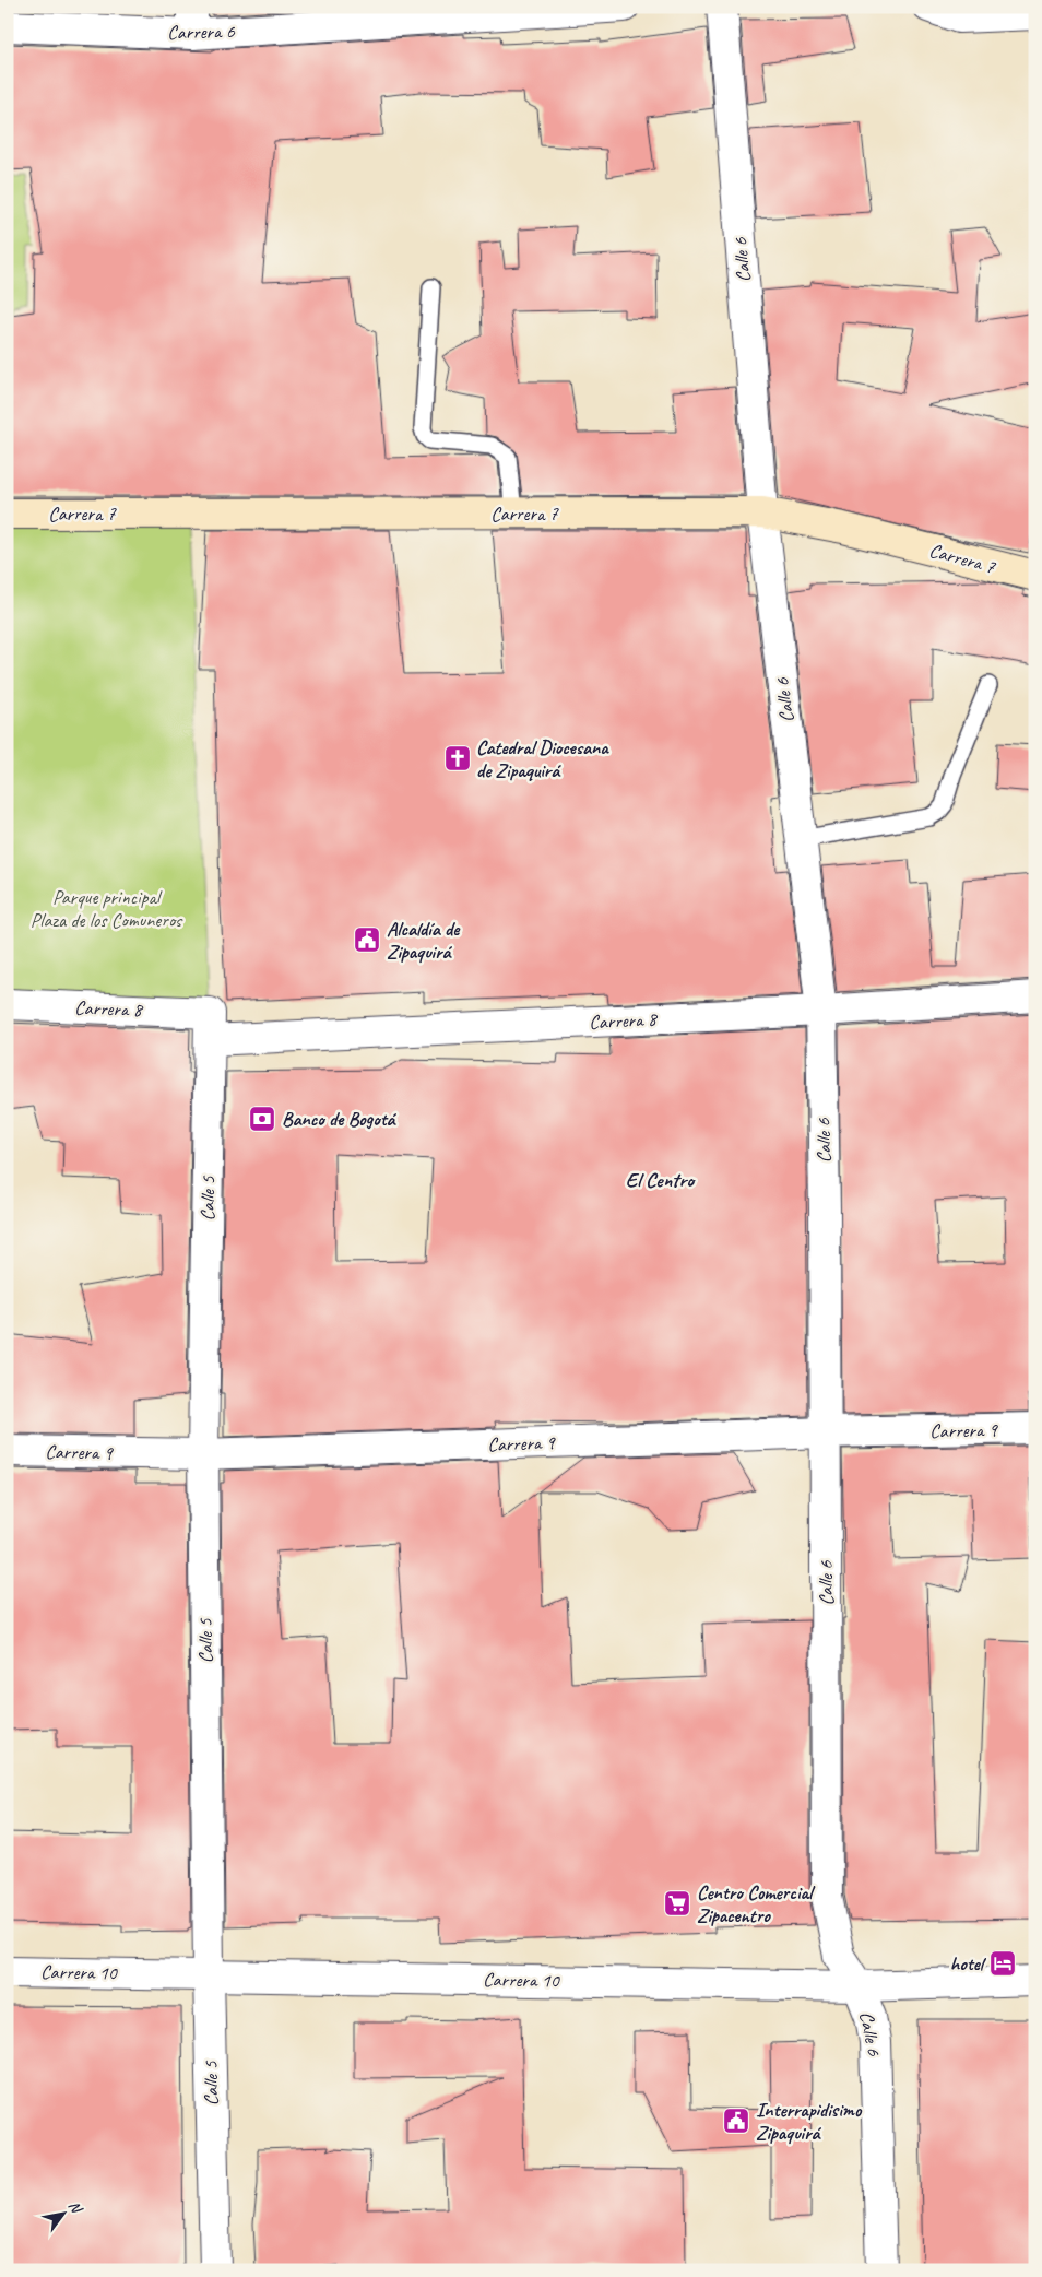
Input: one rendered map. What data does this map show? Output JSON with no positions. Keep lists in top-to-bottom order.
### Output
{
  "streets": {
    "street": [
      "Carrera 6",
      "Calle 6",
      "Carrera 7",
      "Carrera 8",
      "Calle 5",
      "Carrera 9",
      "Carrera 10"
    ]
  },
  "crossings": [
    ["Calle 6", "Carrera 7"],
    ["Calle 6", "Carrera 8"],
    ["Calle 6", "Carrera 9"],
    ["Calle 6", "Carrera 10"],
    ["Carrera 8", "Calle 5"],
    ["Calle 5", "Carrera 9"],
    ["Calle 5", "Carrera 10"]
  ],
  "districts": ["El Centro"],
  "parks": ["Parque principal Plaza de los Comuneros"],
  "places": {
    "church": ["Catedral Diocesana de Zipaquirá"],
    "public building": ["Alcaldía de Zipaquirá", "Interrapidisimo Zipaquirá"],
    "bank": ["Banco de Bogotá"],
    "supermarket": ["Centro Comercial Zipacentro"],
    "hotel": ["hotel"]
  },
  "north": "top right"
}
